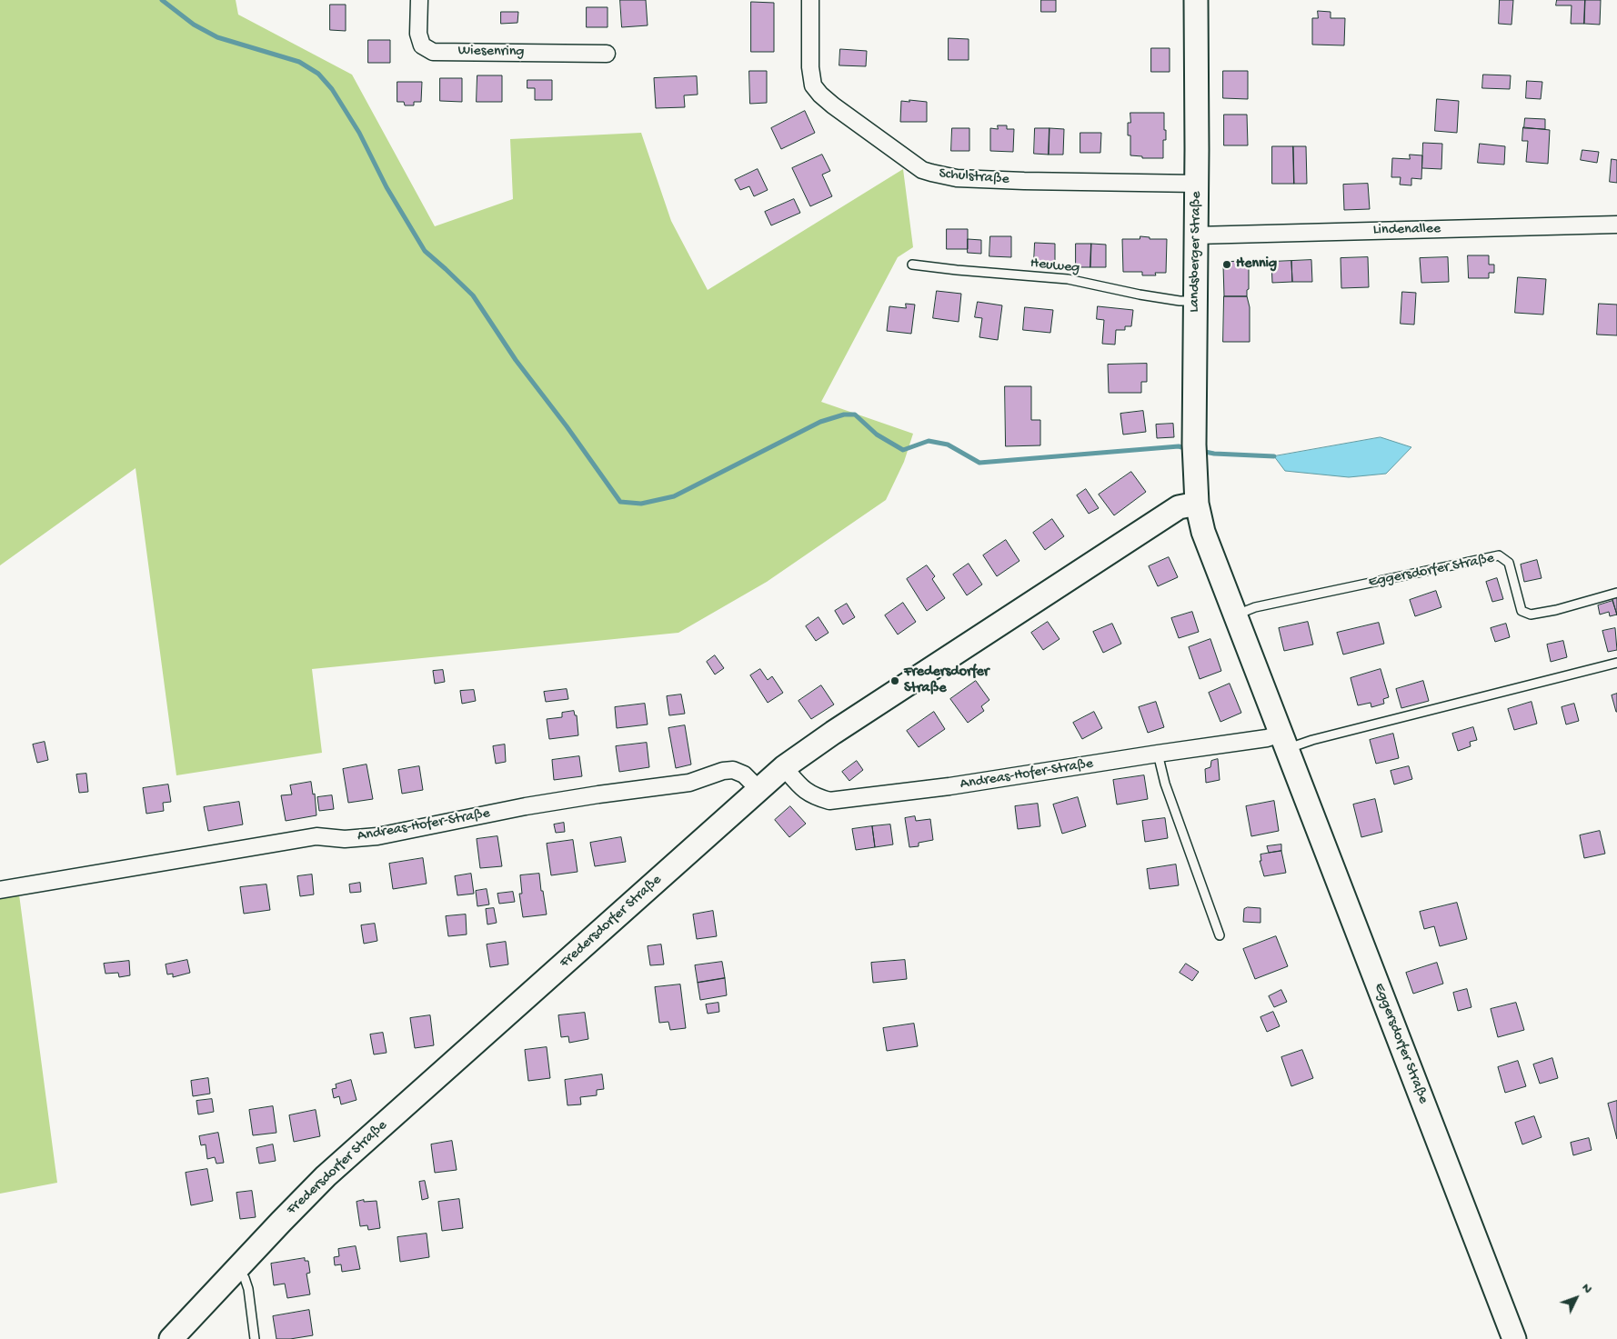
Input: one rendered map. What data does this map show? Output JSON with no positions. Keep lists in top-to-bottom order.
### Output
{
  "streets": {
    "main road": ["Landsberger Straße", "Eggersdorfer Straße", "Fredersdorfer Straße"],
    "street": [
      "Wiesenring",
      "Schulstraße",
      "Lindenallee",
      "Andreas-Hofer-Straße"
    ],
    "lane": ["Heuweg"]
  },
  "crossings": [
    ["Schulstraße", "Landsberger Straße"],
    ["Lindenallee", "Landsberger Straße"],
    ["Landsberger Straße", "Heuweg"],
    ["Landsberger Straße", "Eggersdorfer Straße"],
    ["Landsberger Straße", "Fredersdorfer Straße"],
    ["Eggersdorfer Straße", "Andreas-Hofer-Straße"],
    ["Eggersdorfer Straße", "Fredersdorfer Straße"],
    ["Andreas-Hofer-Straße", "Fredersdorfer Straße"]
  ],
  "places": ["Hennig", "Fredersdorfer Straße"],
  "north": "top right"
}
